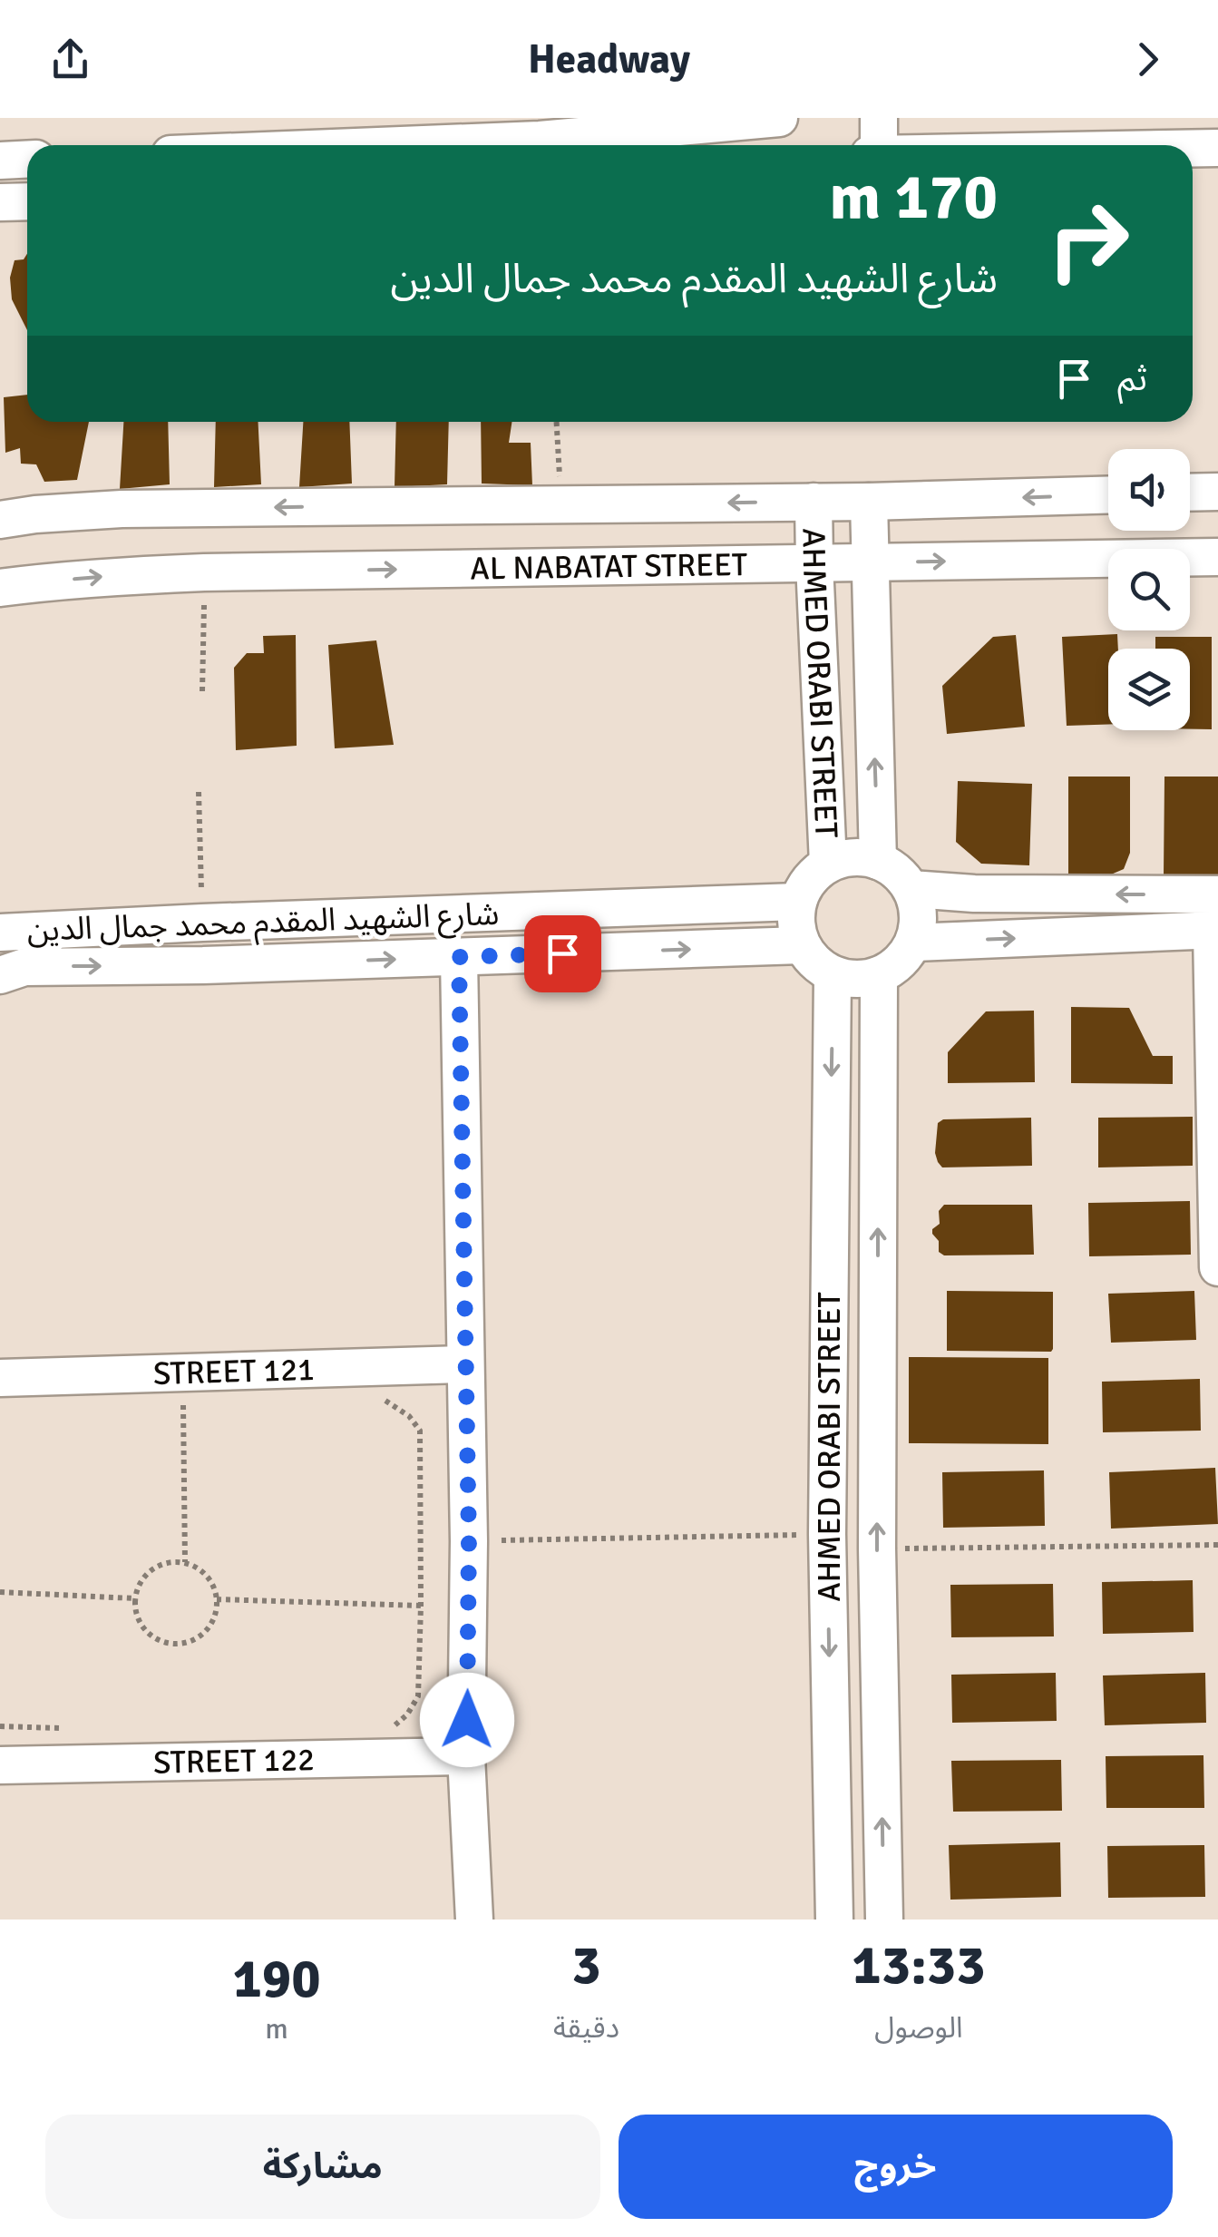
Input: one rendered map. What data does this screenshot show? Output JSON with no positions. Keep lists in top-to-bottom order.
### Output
{
  "streets": {
    "street": [
      "AL NABATAT STREET",
      "AHMED ORABI STREET",
      "شارع الشهيد المقدم محمد جمال الدين",
      "STREET 121",
      "STREET 122"
    ]
  },
  "crossings": [
    ["AL NABATAT STREET", "AHMED ORABI STREET"],
    ["AHMED ORABI STREET", "شارع الشهيد المقدم محمد جمال الدين"]
  ],
  "page": {
    "header": "Headway",
    "turn": ["170 m", "شارع الشهيد المقدم محمد جمال الدين"],
    "then": "ثم",
    "eta": [
      "13:33",
      "الوصول",
      "3",
      "دقيقة",
      "190",
      "m"
    ],
    "buttons": ["خروج", "مشاركة"]
  }
}
